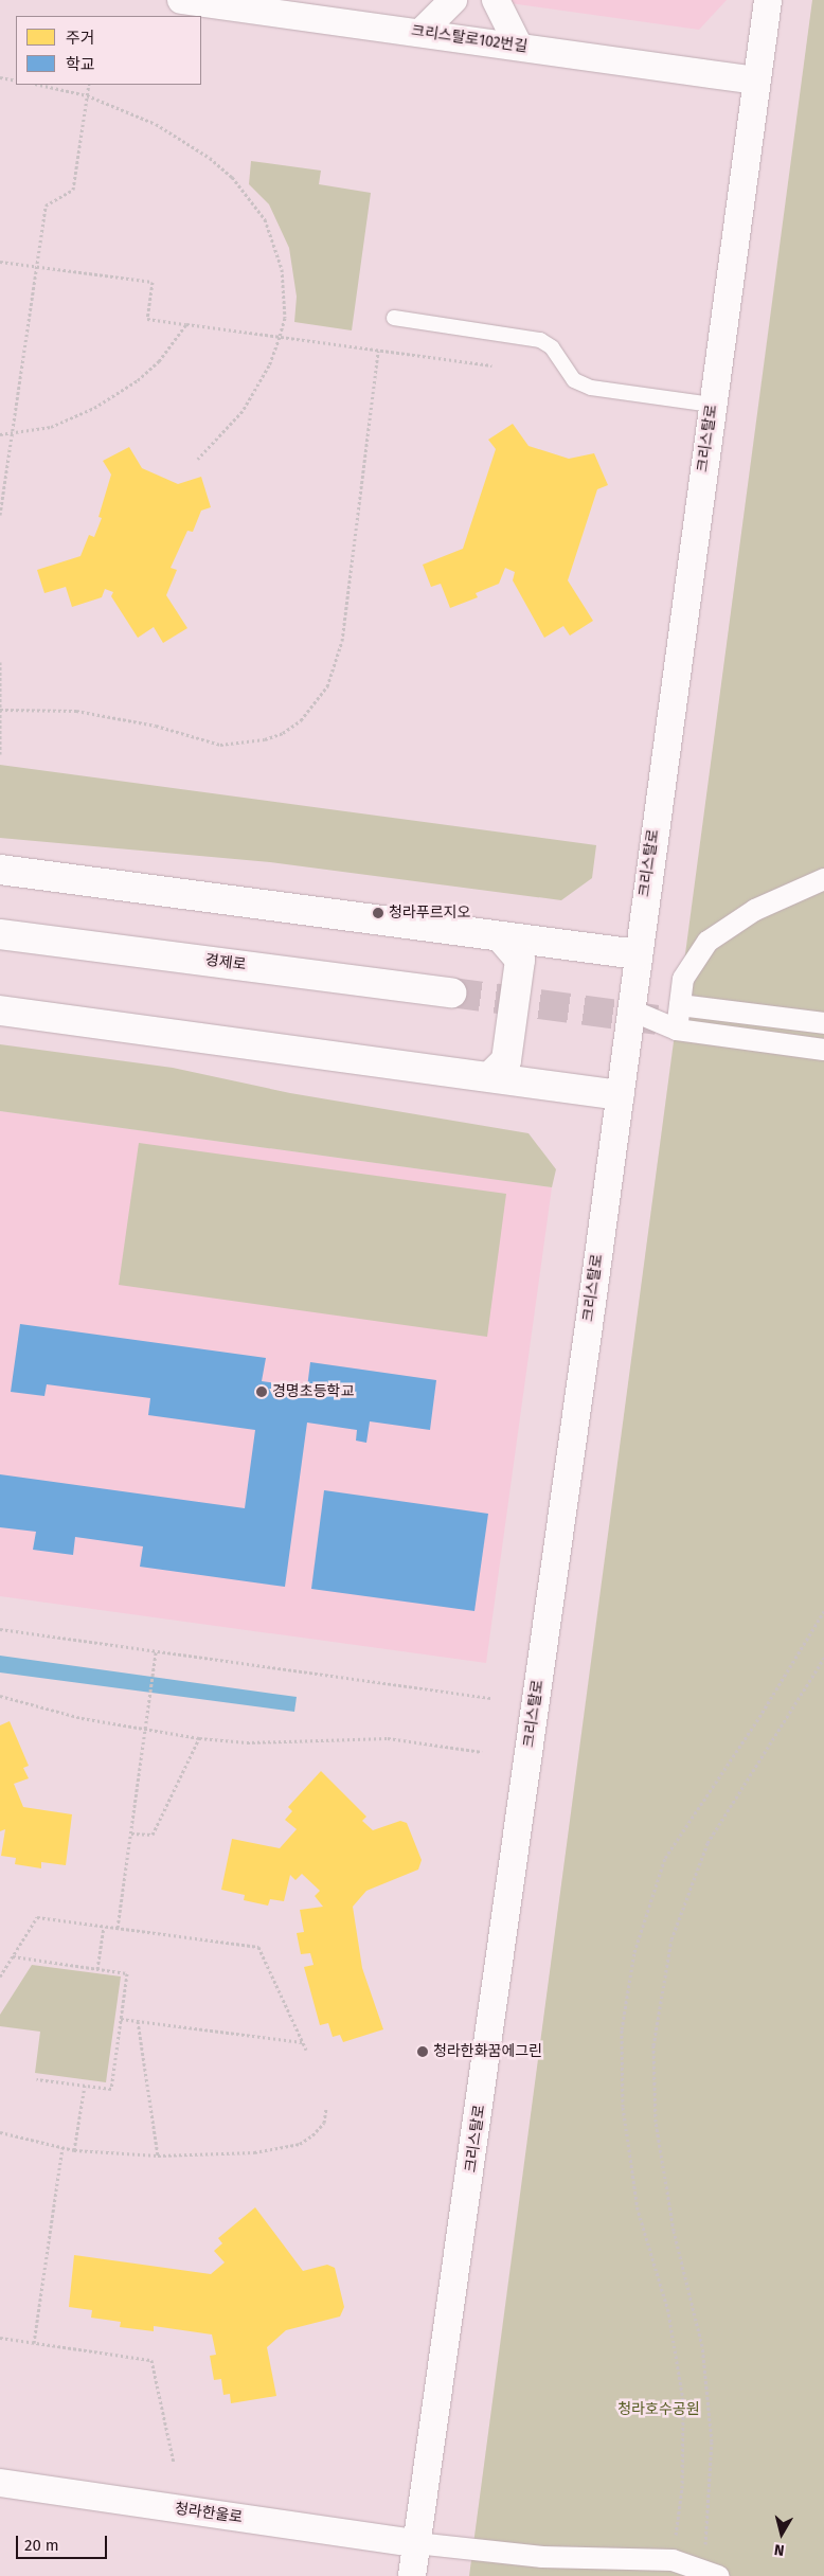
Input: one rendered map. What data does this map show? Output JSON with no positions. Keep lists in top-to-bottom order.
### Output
{
  "streets": {
    "street": [
      "크리스탈로102번길",
      "크리스탈로",
      "경제로",
      "청라한울로"
    ]
  },
  "crossings": [
    ["크리스탈로102번길", "크리스탈로"],
    ["크리스탈로", "청라한울로"]
  ],
  "parks": ["청라호수공원"],
  "places": ["청라푸르지오", "경명초등학교", "청라한화꿈에그린"],
  "legend": ["주거", "학교"],
  "scale_bar": "20 m",
  "north": "bottom"
}
